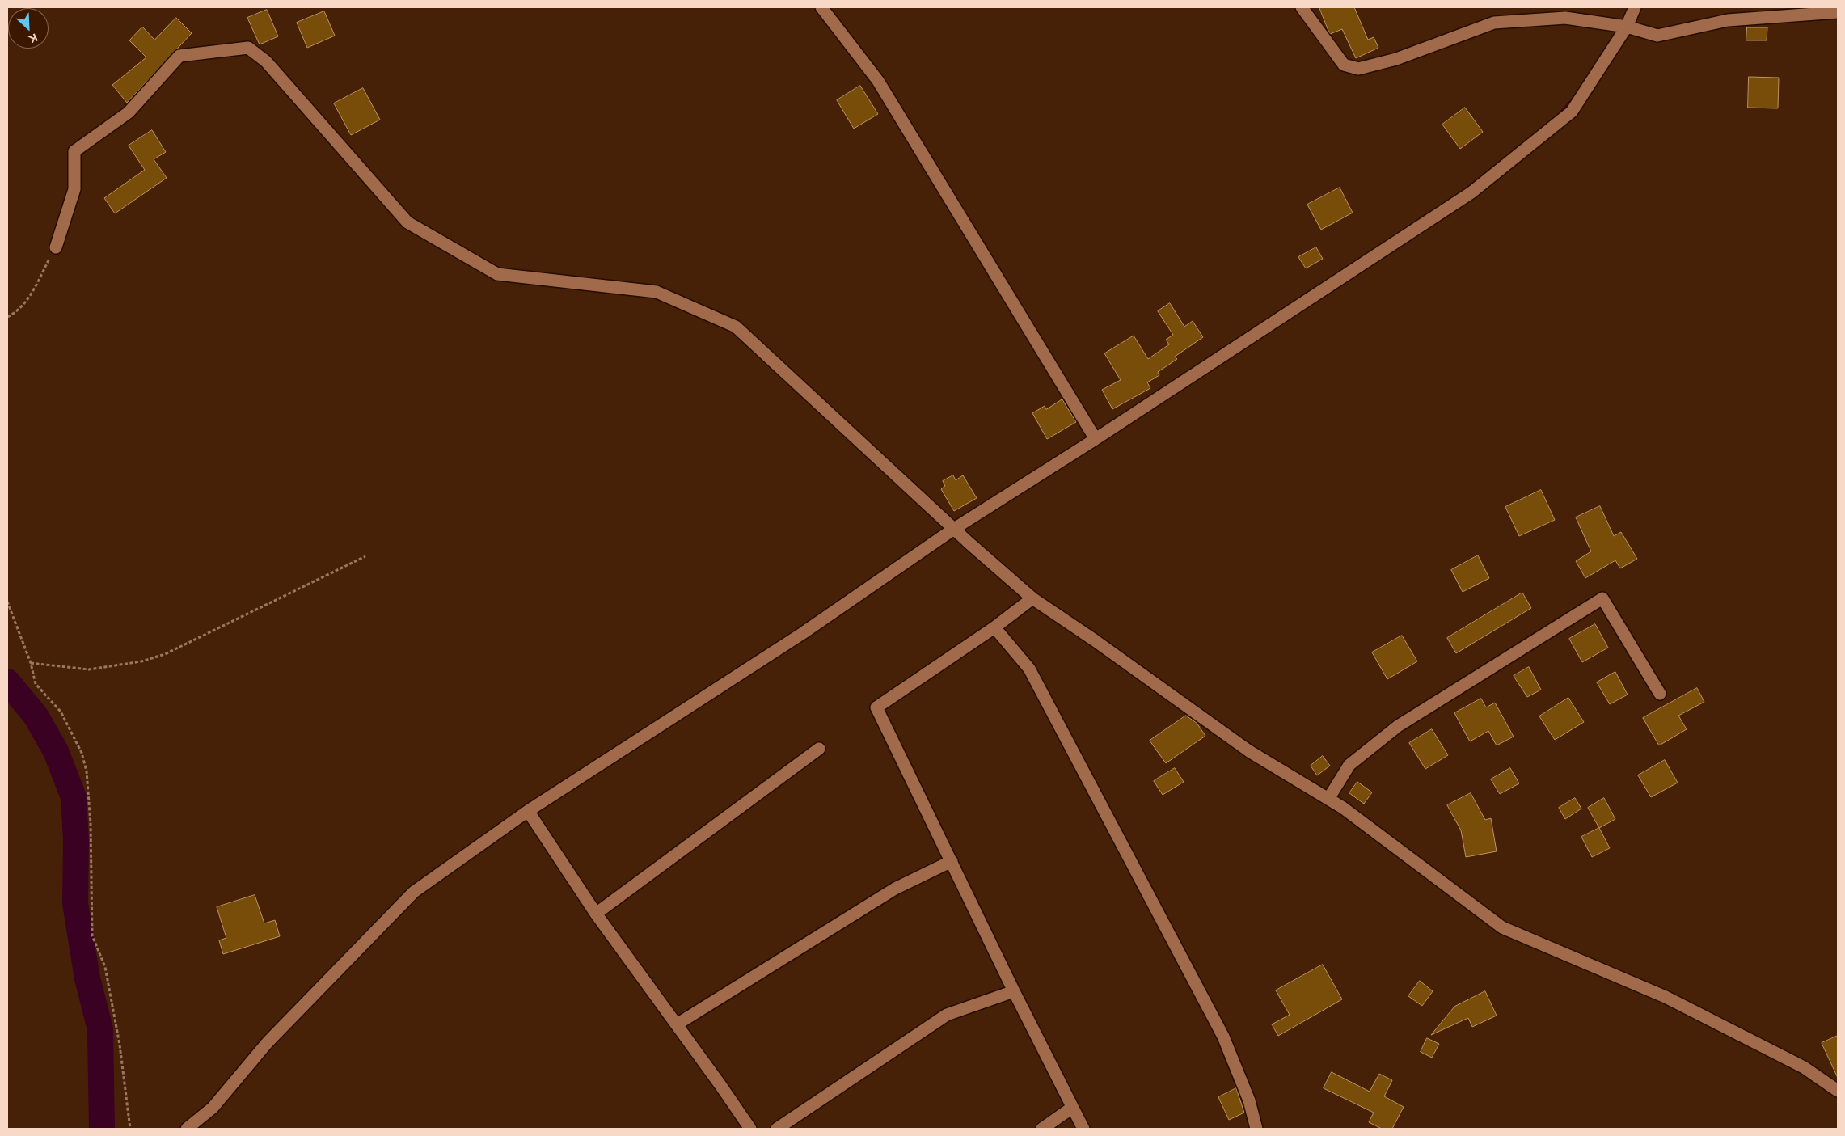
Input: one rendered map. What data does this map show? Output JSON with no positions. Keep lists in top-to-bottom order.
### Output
{
  "north": "bottom right"
}
